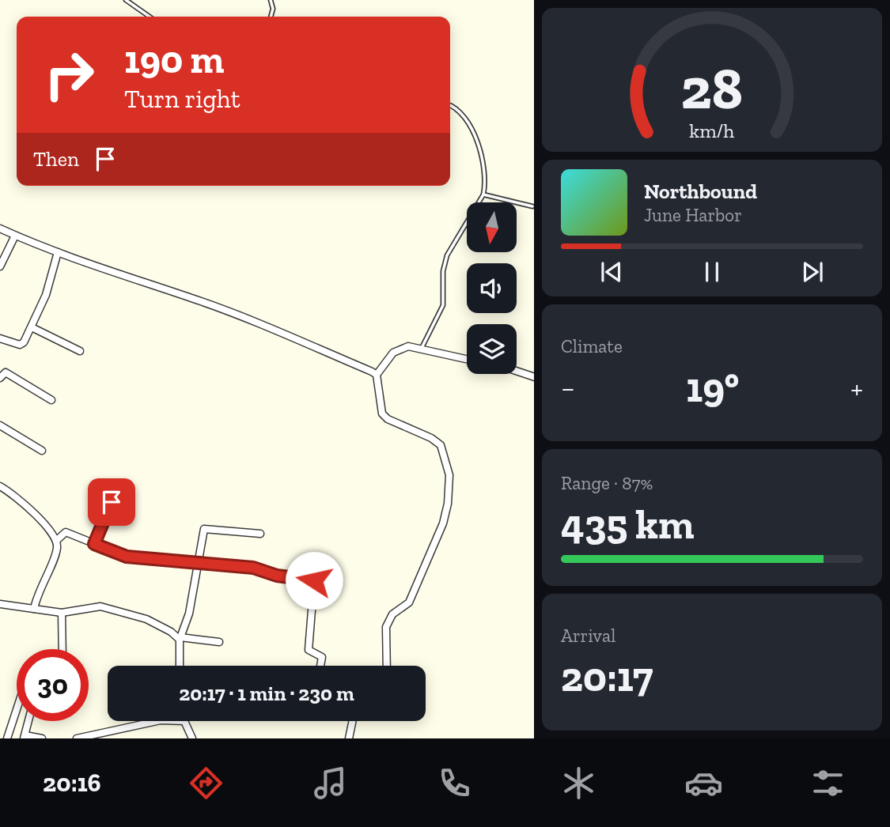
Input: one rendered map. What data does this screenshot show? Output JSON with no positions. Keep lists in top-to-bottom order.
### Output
{
  "north": "bottom",
  "page": {
    "turn": ["190 m", "Turn right"],
    "then": "Then",
    "song": ["Northbound", "June Harbor"],
    "tile": [
      "Climate",
      ["Range · 87%", "435 km"],
      ["Arrival", "20:17"]
    ],
    "heat": ["−", "19°", "+"],
    "limit": "30",
    "trip": "20:17 · 1 min · 230 m",
    "tabs": "20:16",
    "gauge": ["28", "km/h"]
  }
}
